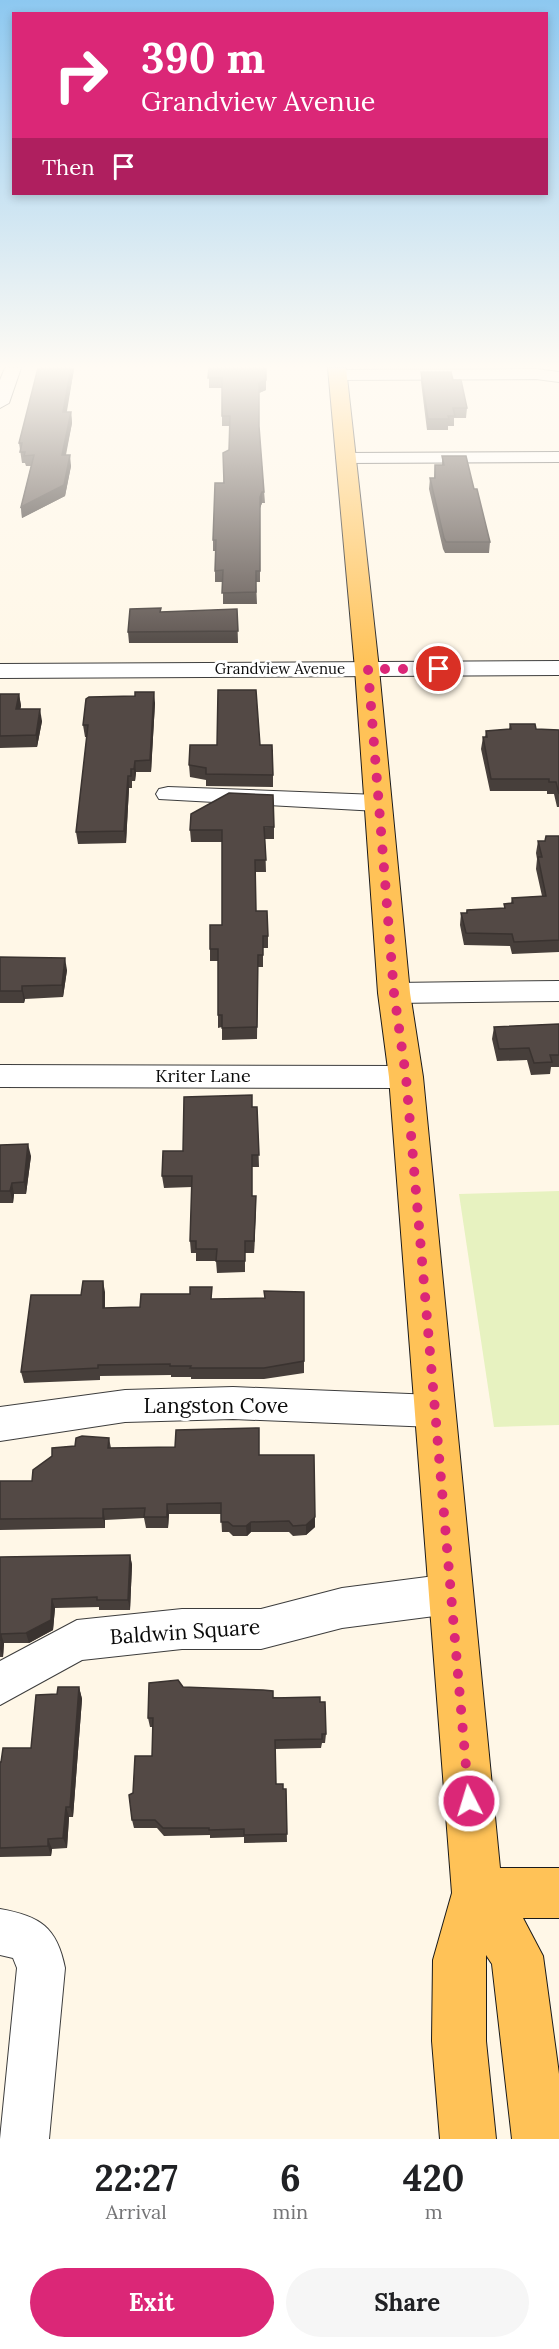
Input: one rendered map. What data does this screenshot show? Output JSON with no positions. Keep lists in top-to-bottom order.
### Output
{
  "streets": {
    "street": [
      "Grandview Avenue",
      "Kriter Lane",
      "Langston Cove",
      "Baldwin Square"
    ]
  },
  "page": {
    "turn": ["390 m", "Grandview Avenue"],
    "then": "Then",
    "eta": [
      "22:27",
      "Arrival",
      "6",
      "min",
      "420",
      "m"
    ],
    "buttons": ["Exit", "Share"]
  }
}
